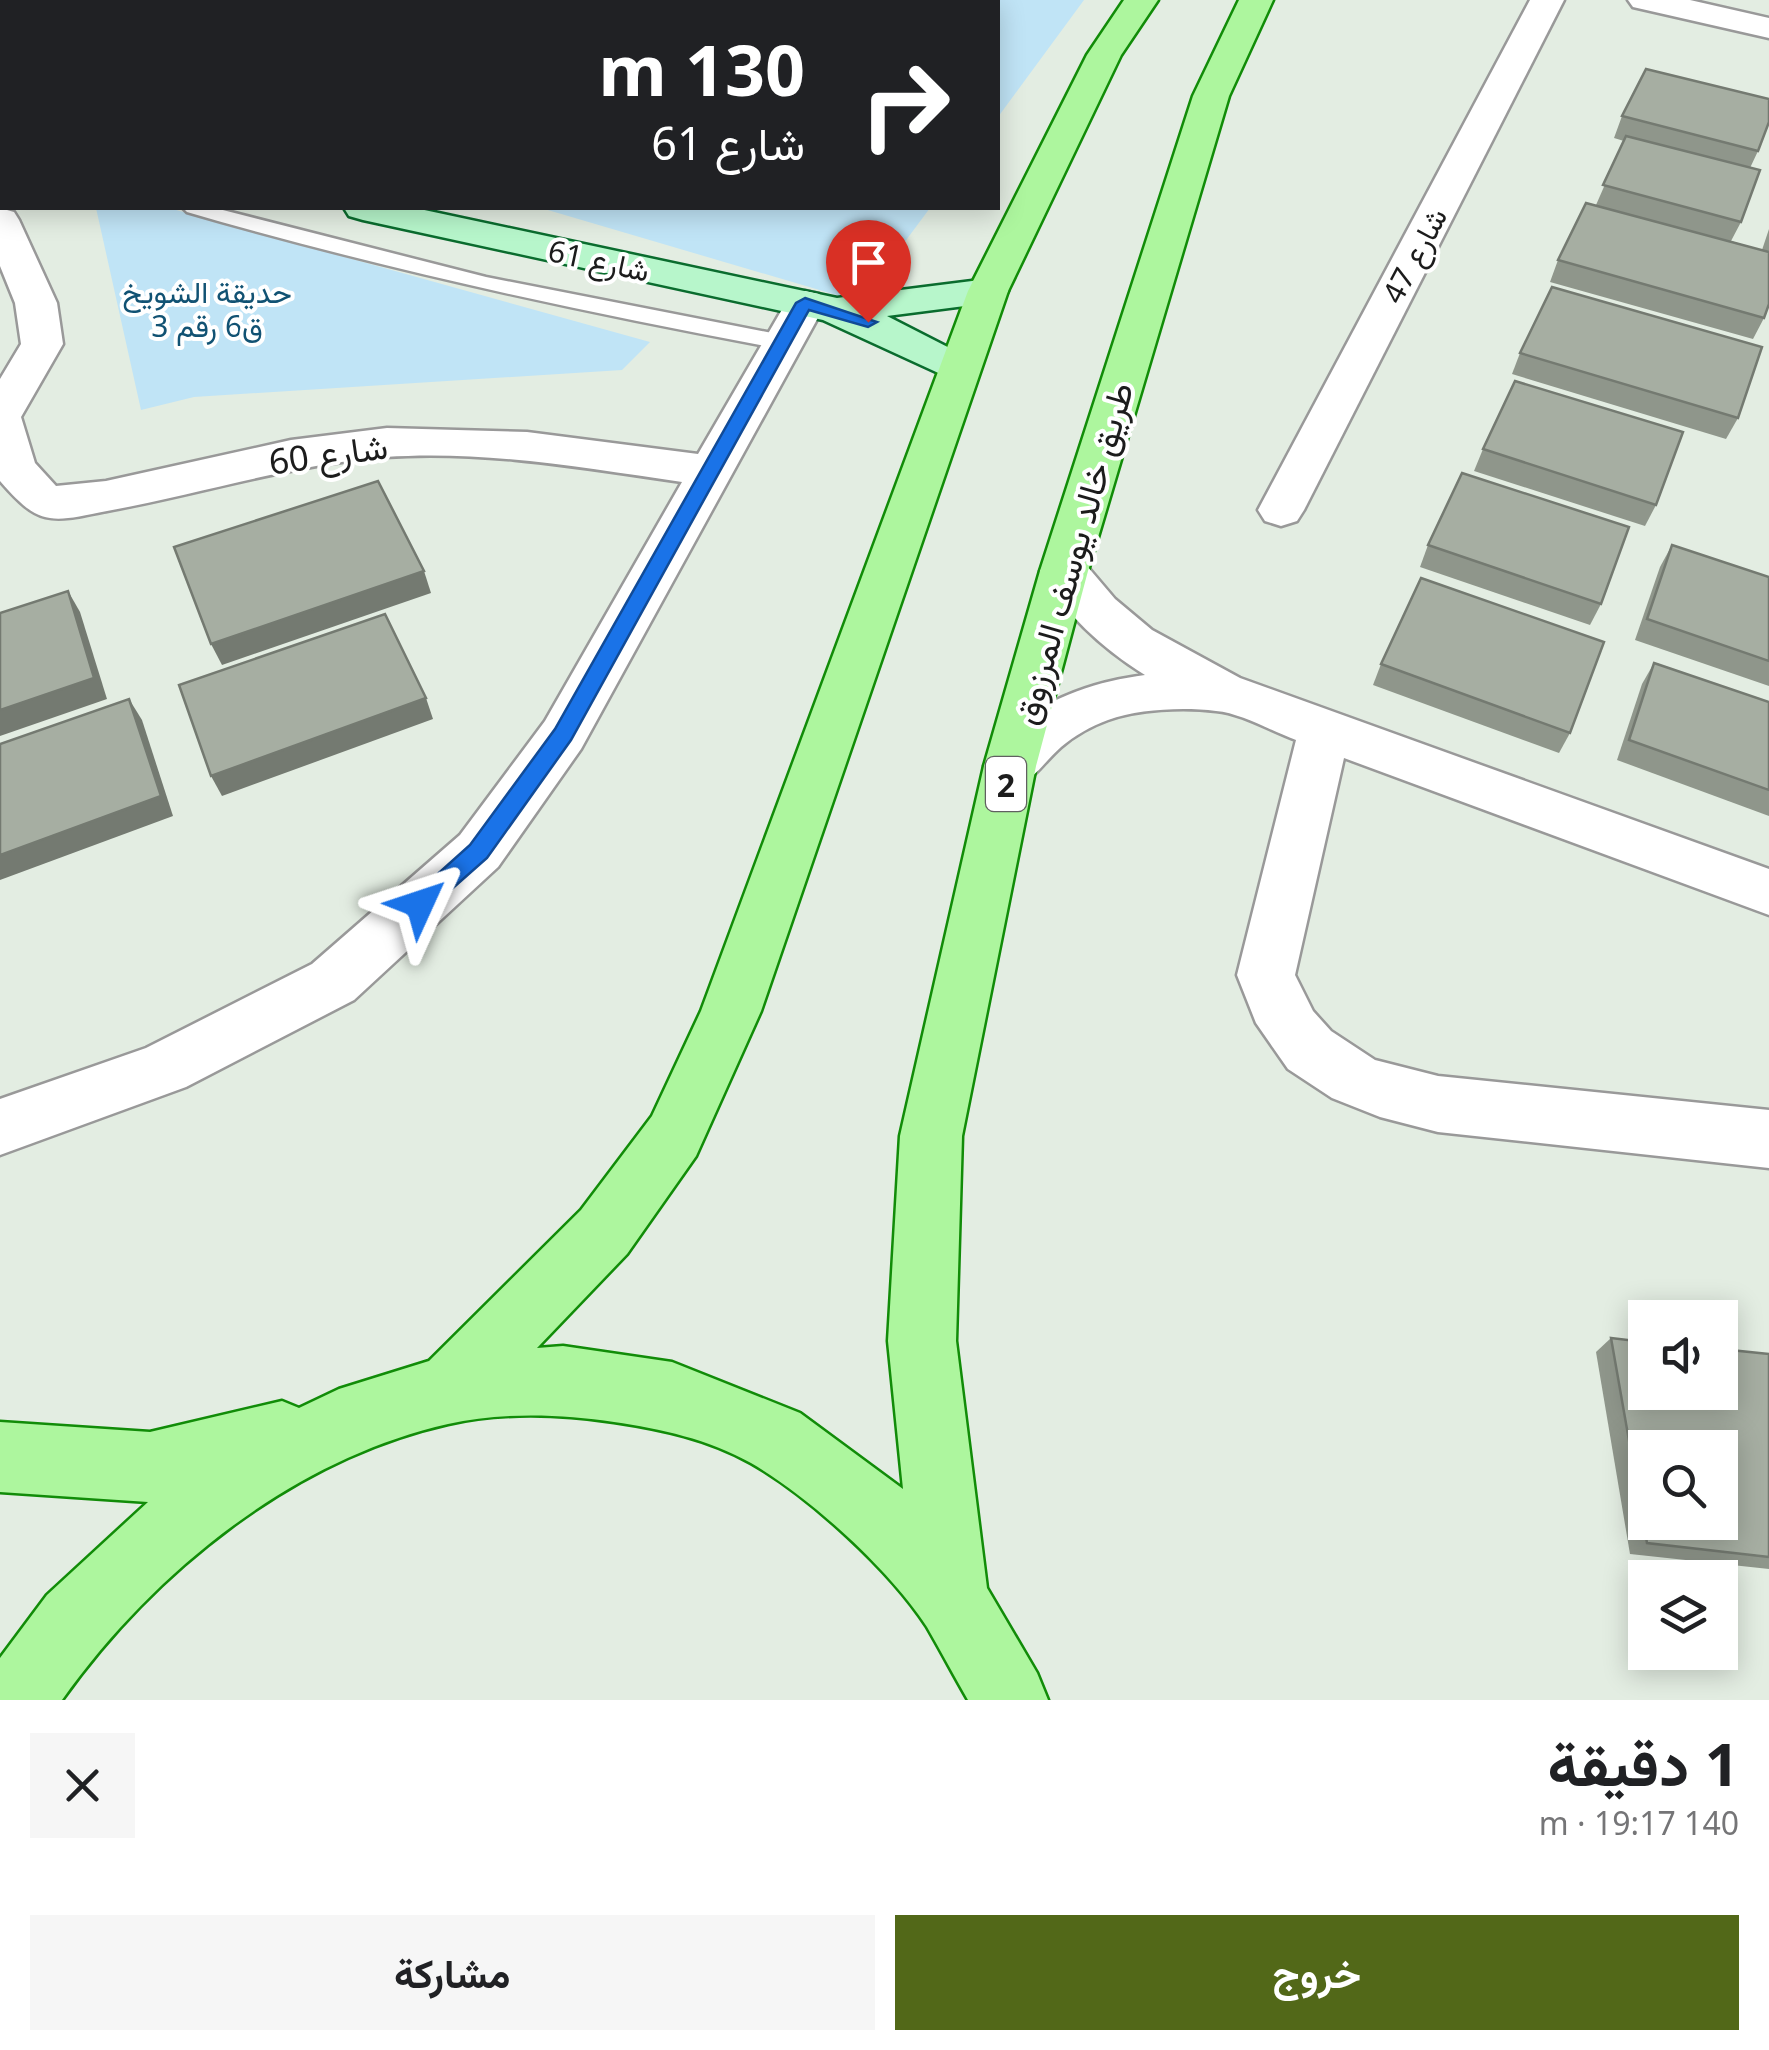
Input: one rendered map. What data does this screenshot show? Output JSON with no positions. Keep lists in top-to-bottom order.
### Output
{
  "streets": {
    "main road": ["طريق خالد يوسف المرزوق", "2"],
    "street": ["شارع 47", "شارع 61", "شارع 60"]
  },
  "parks": ["حديقة الشويخ ق6 رقم 3"],
  "page": {
    "turn": ["130 m", "شارع 61"],
    "heading": ["1 دقيقة", "140 m · 19:17"],
    "buttons": ["خروج", "مشاركة"]
  }
}
